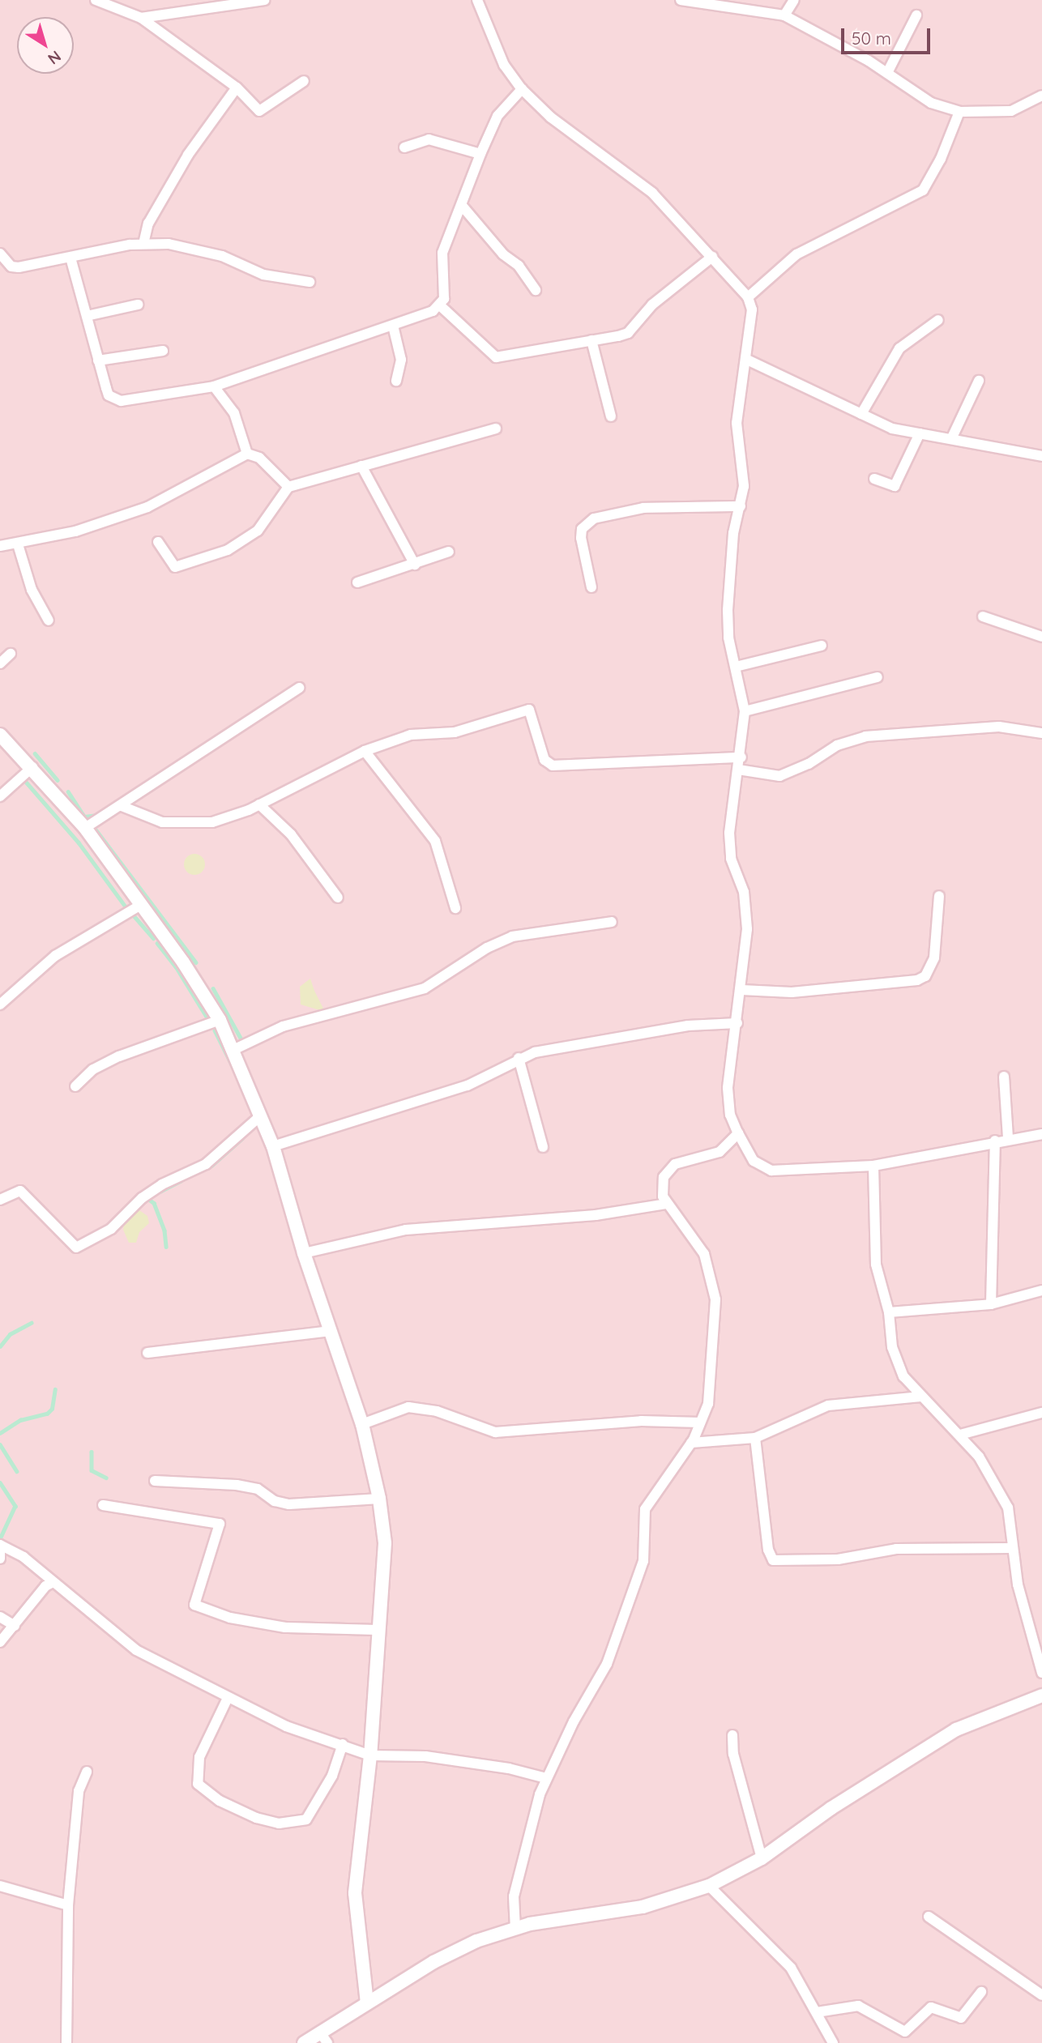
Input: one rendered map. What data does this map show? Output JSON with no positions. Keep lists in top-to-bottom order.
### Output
{
  "scale_bar": "50 m",
  "north": "bottom right"
}
